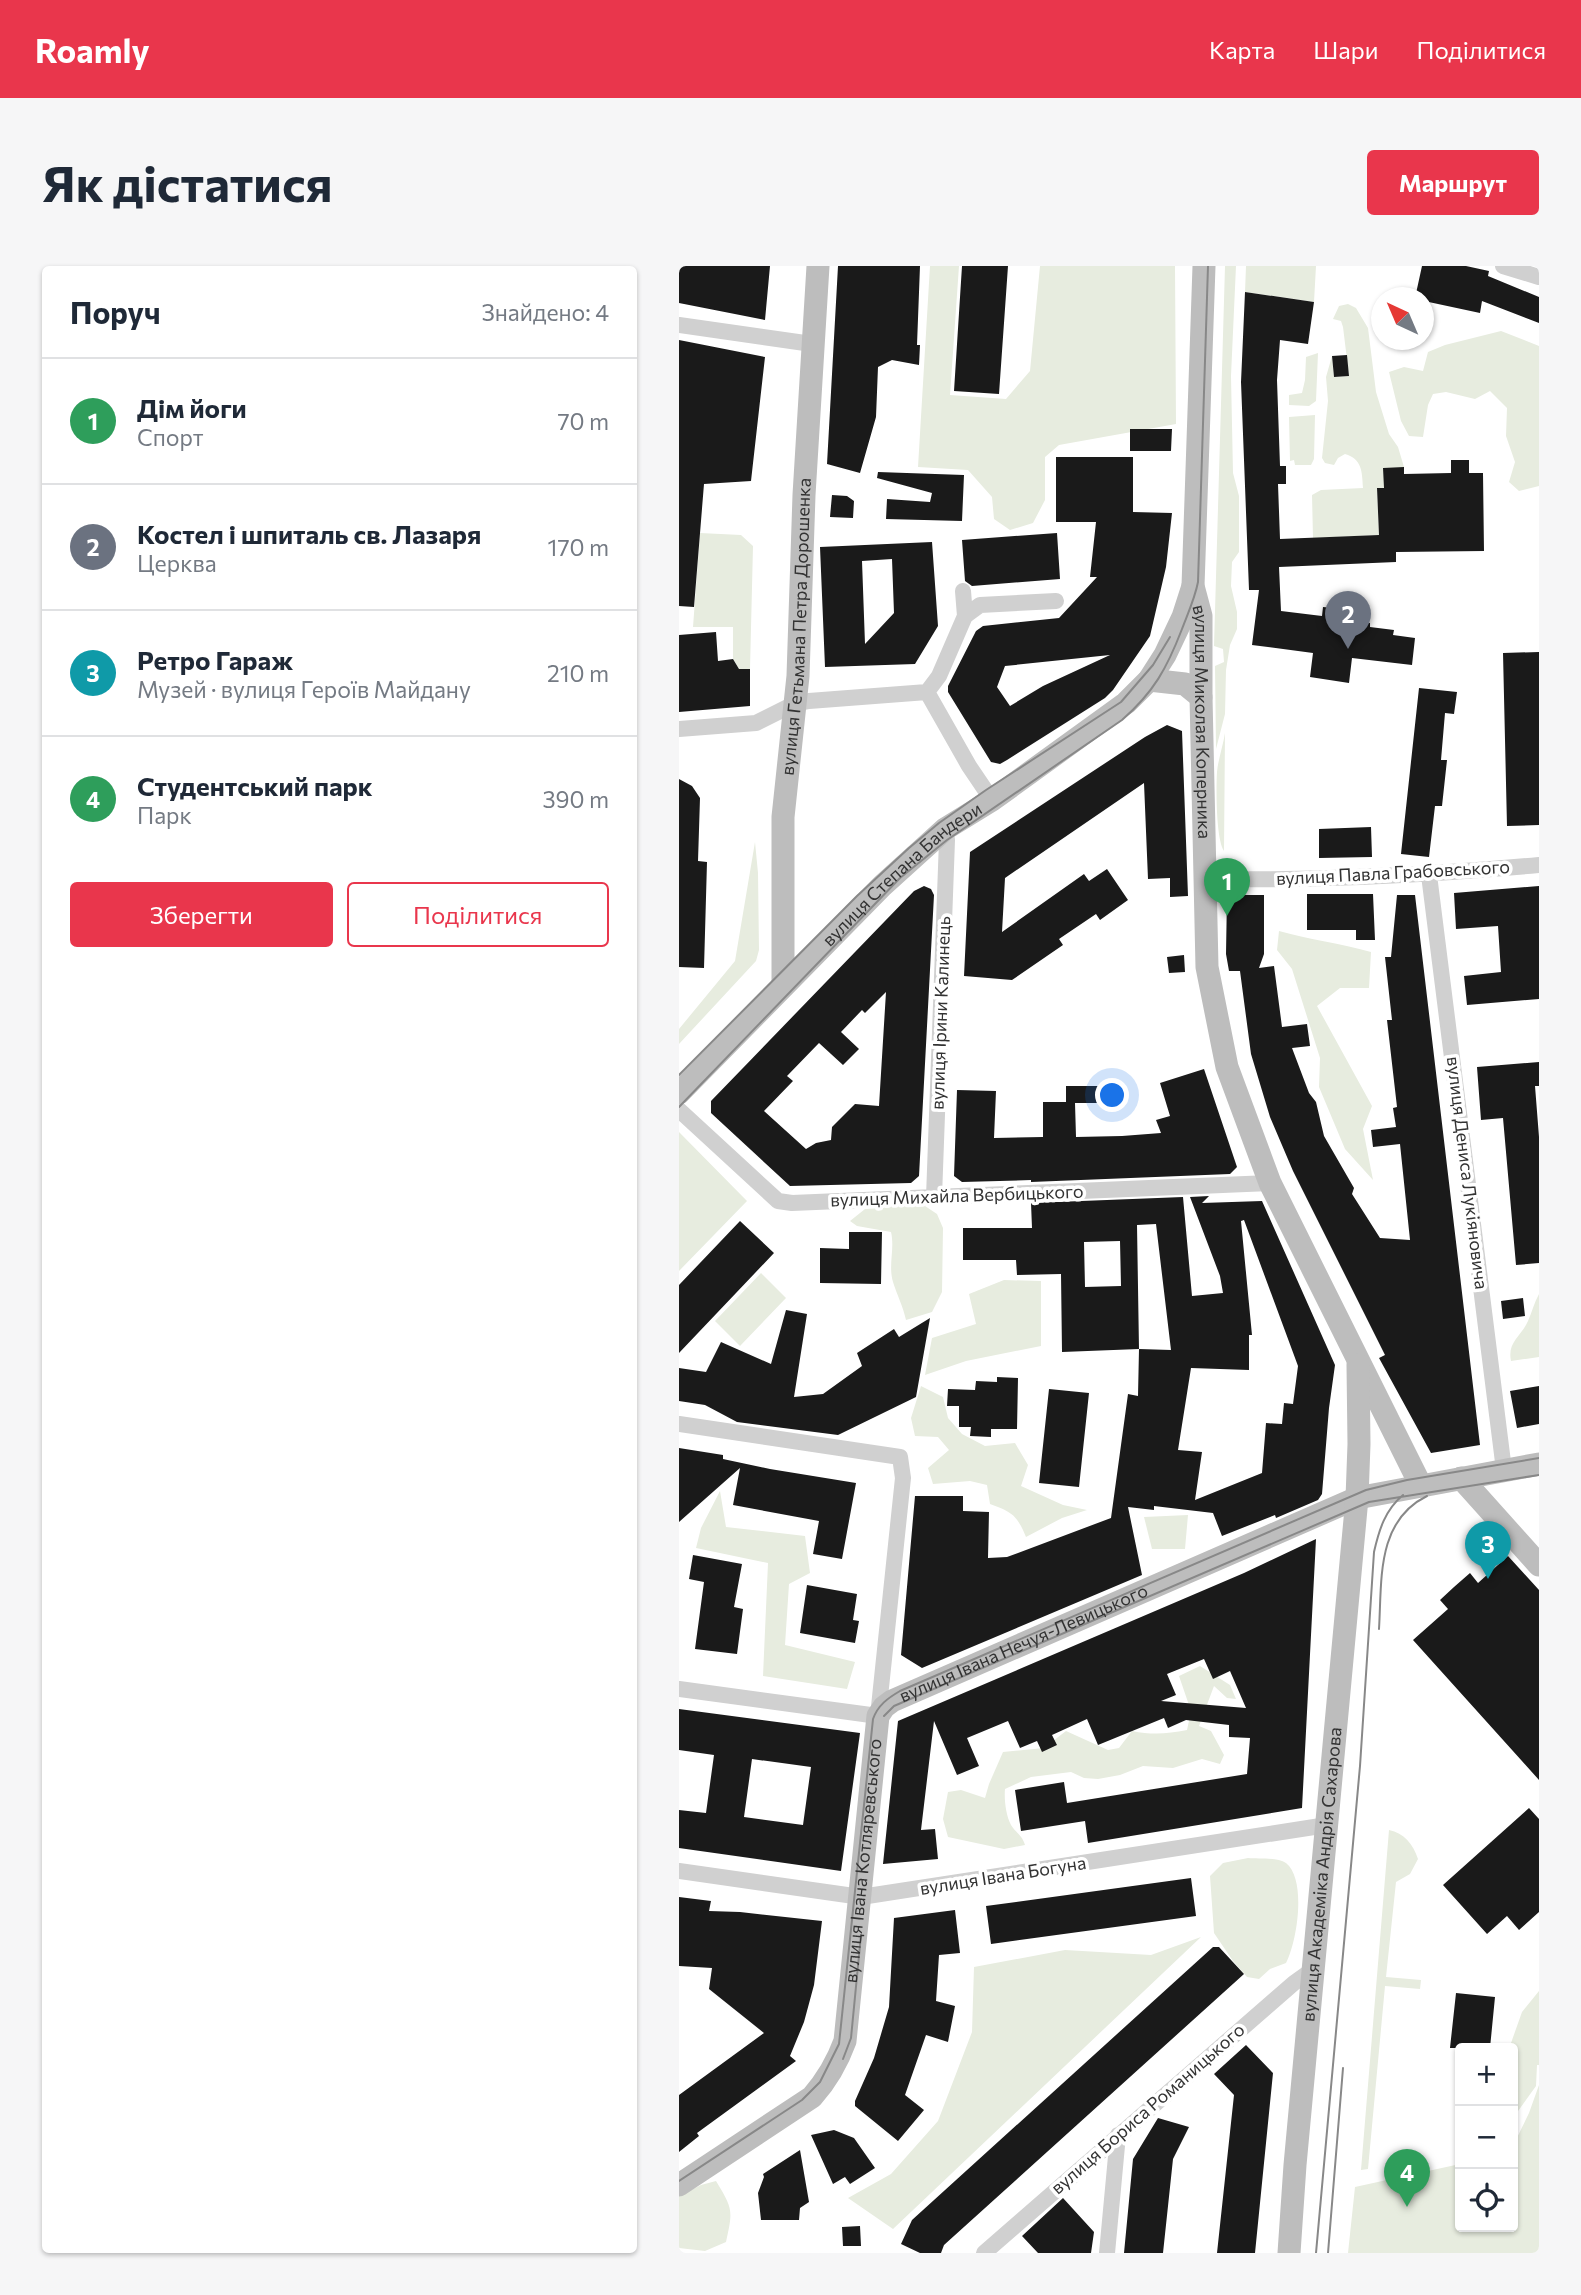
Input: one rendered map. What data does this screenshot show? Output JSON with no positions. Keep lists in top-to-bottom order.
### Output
{
  "streets": {
    "main road": [
      "вулиця Гетьмана Петра Дорошенка",
      "вулиця Миколая Коперника",
      "вулиця Степана Бандери",
      "вулиця Івана Нечуя-Левицького",
      "вулиця Івана Котляревського",
      "вулиця Академіка Андрія Сахарова"
    ],
    "street": [
      "вулиця Павла Грабовського",
      "вулиця Ірини Калинець",
      "вулиця Дениса Лукіяновича",
      "вулиця Михайла Вербицького",
      "вулиця Івана Богуна",
      "вулиця Бориса Романицького"
    ]
  },
  "crossings": [
    ["вулиця Гетьмана Петра Дорошенка", "вулиця Степана Бандери"],
    ["вулиця Миколая Коперника", "вулиця Павла Грабовського"],
    ["вулиця Миколая Коперника", "вулиця Степана Бандери"],
    ["вулиця Миколая Коперника", "вулиця Михайла Вербицького"],
    ["вулиця Миколая Коперника", "вулиця Івана Нечуя-Левицького"],
    ["вулиця Миколая Коперника", "вулиця Академіка Андрія Сахарова"],
    ["вулиця Павла Грабовського", "вулиця Дениса Лукіяновича"],
    ["вулиця Степана Бандери", "вулиця Ірини Калинець"],
    ["вулиця Ірини Калинець", "вулиця Михайла Вербицького"],
    ["вулиця Дениса Лукіяновича", "вулиця Івана Нечуя-Левицького"],
    ["вулиця Івана Нечуя-Левицького", "вулиця Івана Котляревського"],
    ["вулиця Івана Нечуя-Левицького", "вулиця Академіка Андрія Сахарова"],
    ["вулиця Івана Котляревського", "вулиця Івана Богуна"],
    ["вулиця Академіка Андрія Сахарова", "вулиця Івана Богуна"],
    ["вулиця Академіка Андрія Сахарова", "вулиця Бориса Романицького"]
  ],
  "north": "top left",
  "page": {
    "header": "Roamly",
    "nav": ["Карта", "Шари", "Поділитися"],
    "buttons": [
      "Маршрут",
      ["Зберегти", "Поділитися"]
    ],
    "title": "Як дістатися",
    "heading": ["Поруч", "Знайдено: 4"],
    "list": [
      {
        "mark": "1",
        "name": "Дім йоги",
        "note": "Спорт",
        "value": "70 m"
      },
      {
        "mark": "2",
        "name": "Костел і шпиталь св. Лазаря",
        "note": "Церква",
        "value": "170 m"
      },
      {
        "mark": "3",
        "name": "Ретро Гараж",
        "note": "Музей · вулиця Героїв Майдану",
        "value": "210 m"
      },
      {
        "mark": "4",
        "name": "Студентський парк",
        "note": "Парк",
        "value": "390 m"
      }
    ],
    "pins": [
      "2",
      "1",
      "3",
      "4"
    ],
    "map_buttons": ["+", "−"]
  }
}
